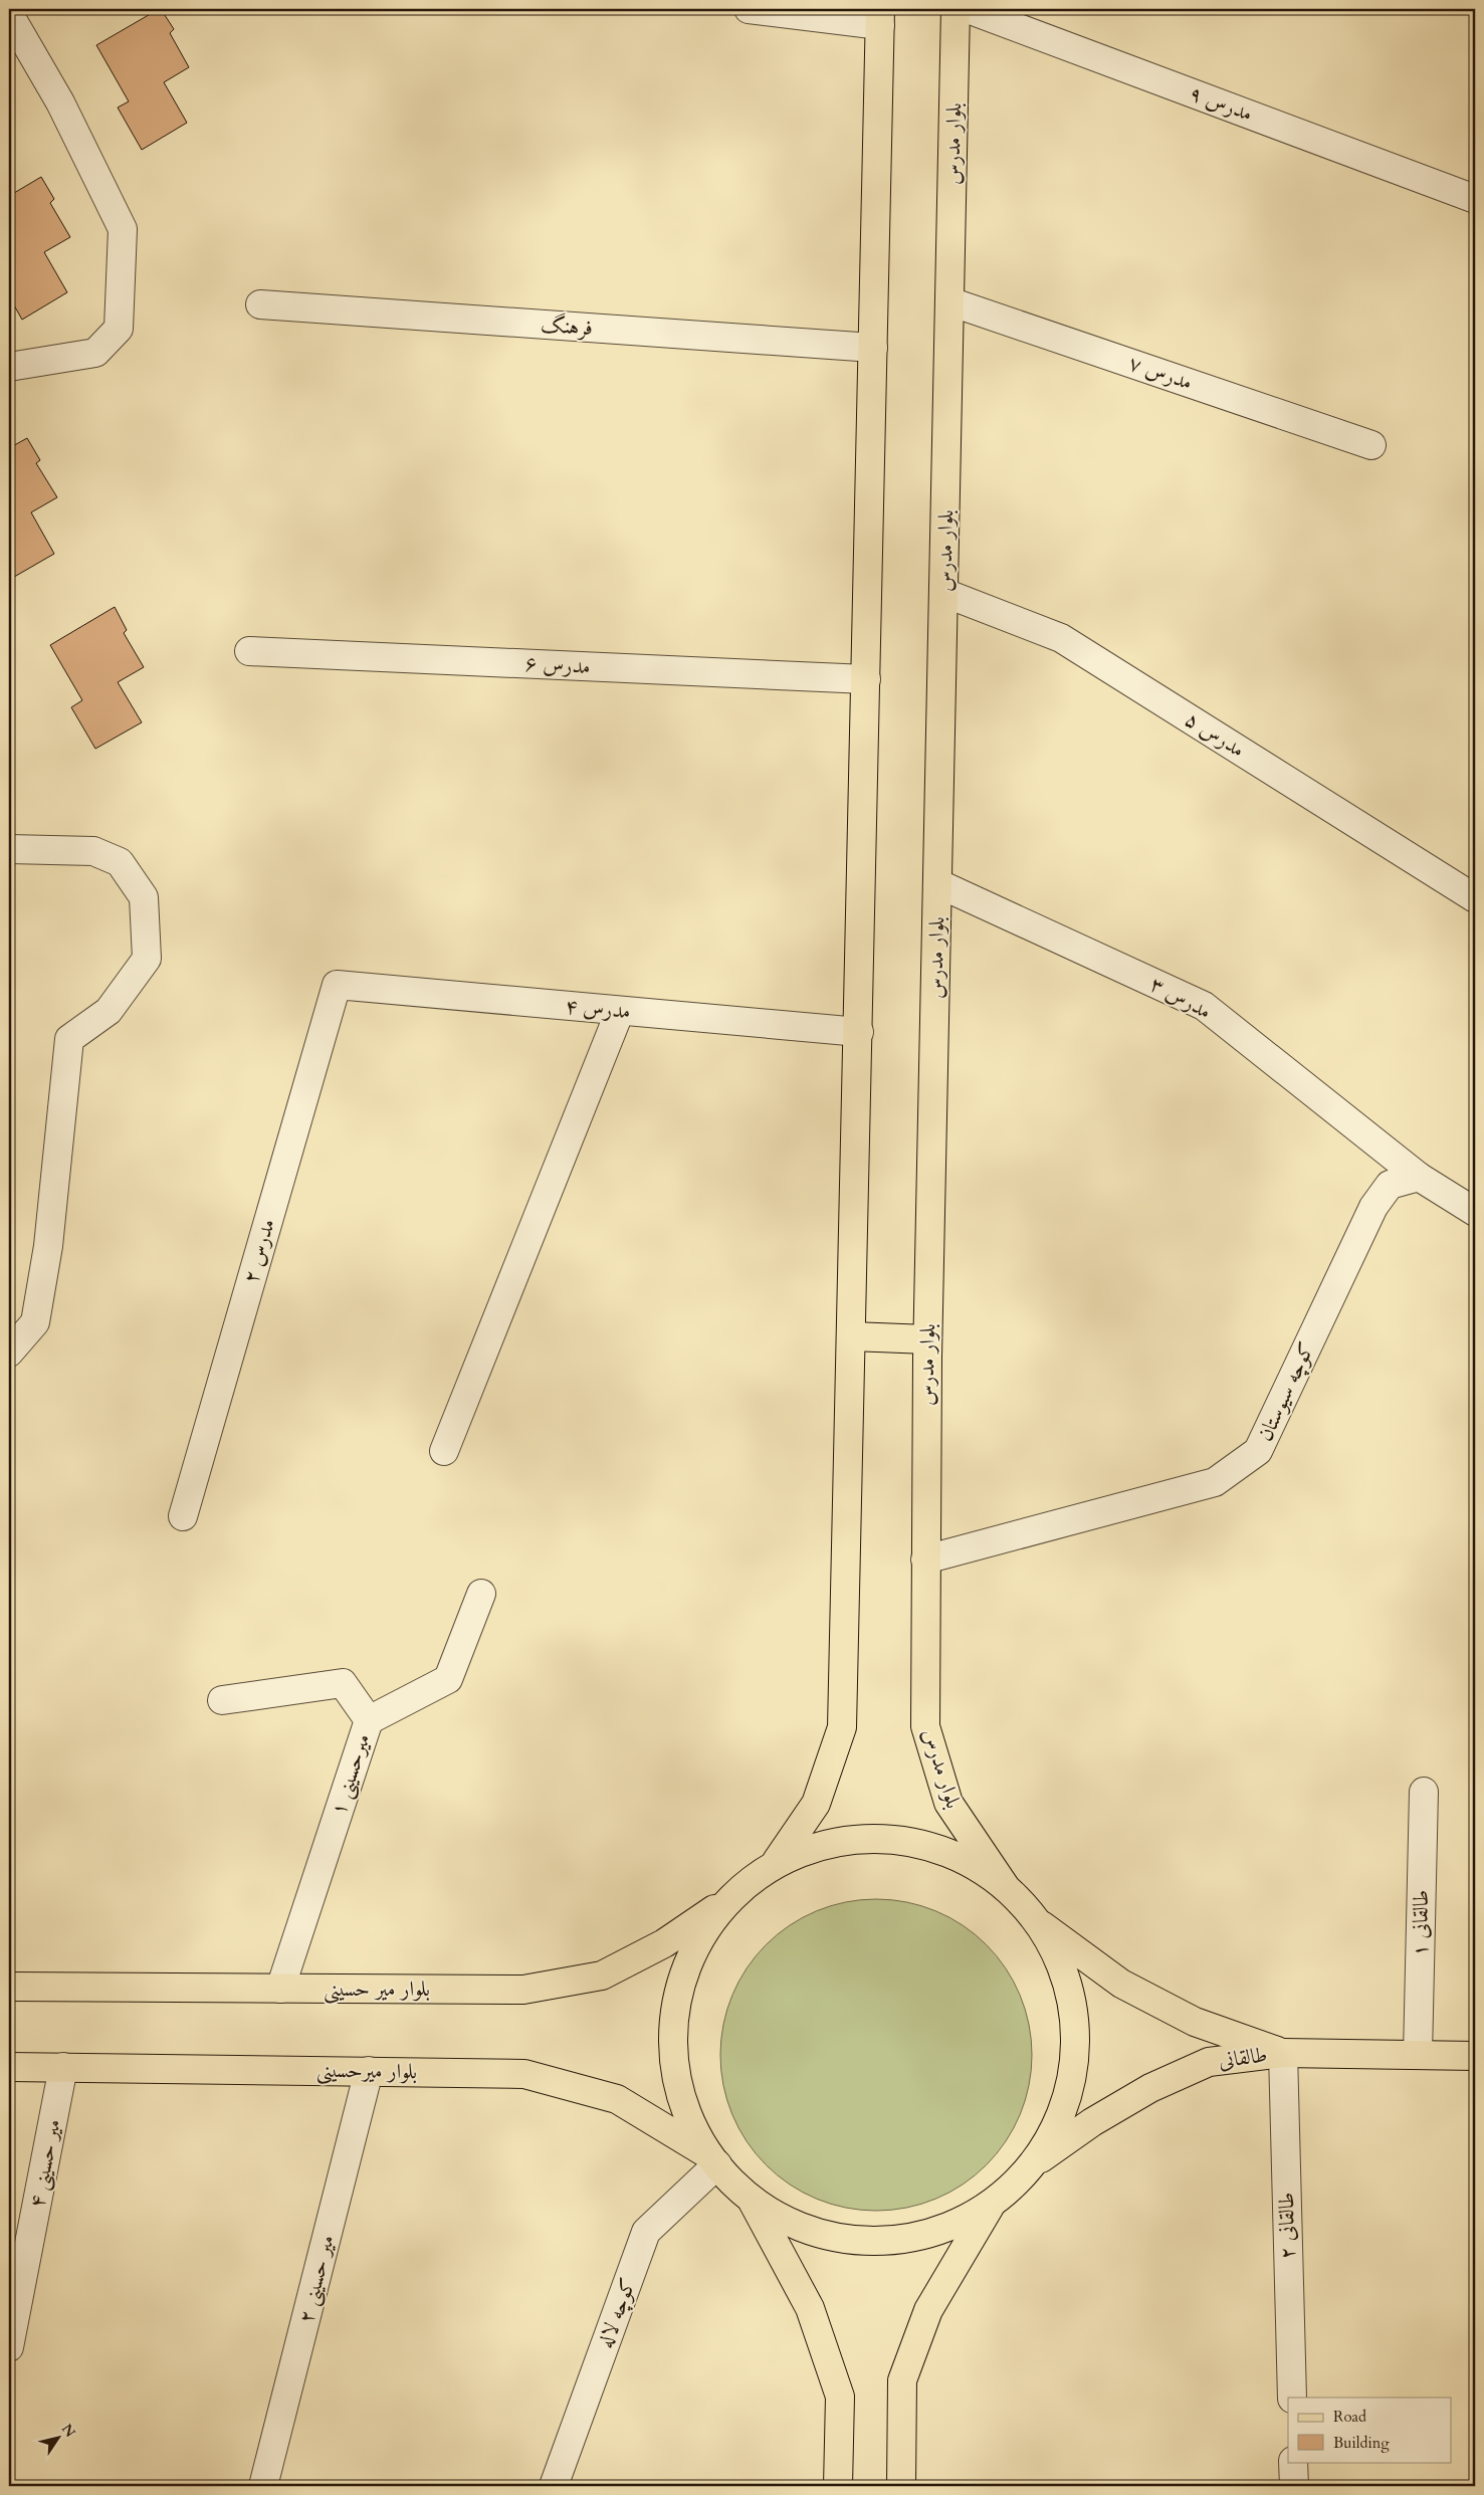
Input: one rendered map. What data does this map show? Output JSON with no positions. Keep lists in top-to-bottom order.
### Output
{
  "streets": {
    "main road": [
      "بلوار مدرس",
      "بلوار میر حسینی",
      "طالقانی",
      "بلوار میرحسینی"
    ],
    "street": [
      "مدرس ۹",
      "فرهنگ",
      "مدرس ۷",
      "مدرس ۶",
      "مدرس ۵",
      "مدرس ۳",
      "مدرس ۴",
      "مدرس ۲",
      "کوچه سیوستان",
      "میرحسینی ۱",
      "طالقانی ۱",
      "میر حسینی ۴",
      "طالقانی ۲",
      "میر حسینی ۲",
      "کوچه لاله"
    ]
  },
  "crossings": [
    ["بلوار مدرس", "مدرس ۷"],
    ["بلوار مدرس", "مدرس ۵"],
    ["بلوار مدرس", "مدرس ۳"],
    ["بلوار مدرس", "کوچه سیوستان"],
    ["مدرس ۳", "کوچه سیوستان"],
    ["مدرس ۴", "مدرس ۲"],
    ["میرحسینی ۱", "بلوار میر حسینی"],
    ["طالقانی ۱", "طالقانی"],
    ["طالقانی", "طالقانی ۲"],
    ["بلوار میرحسینی", "میر حسینی ۴"],
    ["بلوار میرحسینی", "میر حسینی ۲"],
    ["بلوار میرحسینی", "کوچه لاله"]
  ],
  "legend": ["Road", "Building"],
  "north": "top right"
}
